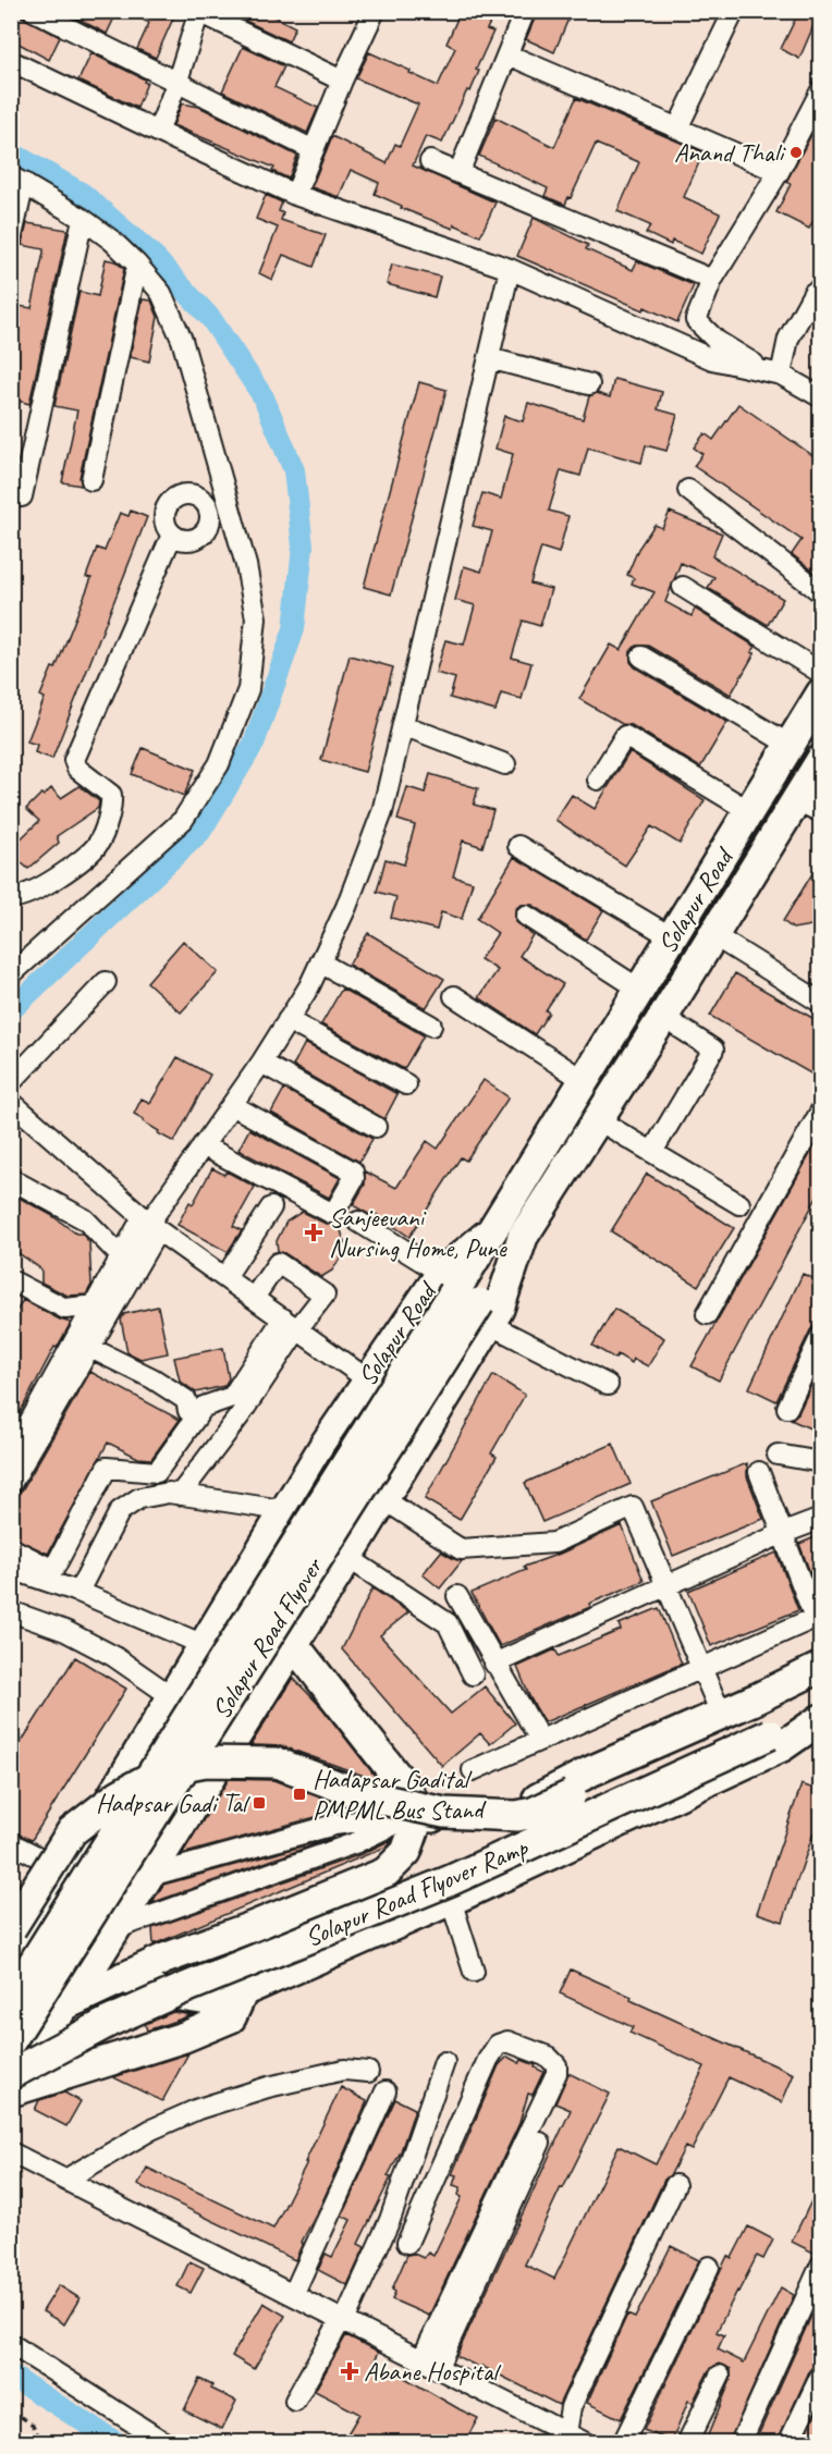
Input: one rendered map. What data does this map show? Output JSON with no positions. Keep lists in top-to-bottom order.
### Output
{
  "streets": {
    "highway": ["Solapur Road", "Solapur Road Flyover", "Solapur Road Flyover Ramp"]
  },
  "crossings": [
    ["Solapur Road", "Solapur Road Flyover"]
  ],
  "places": {
    "other": ["Anand Thali"],
    "health": ["Sanjeevani Nursing Home, Pune", "Abane Hospital"],
    "transit": ["Hadapsar Gadital PMPML Bus Stand", "Hadpsar Gadi Tal"]
  }
}
